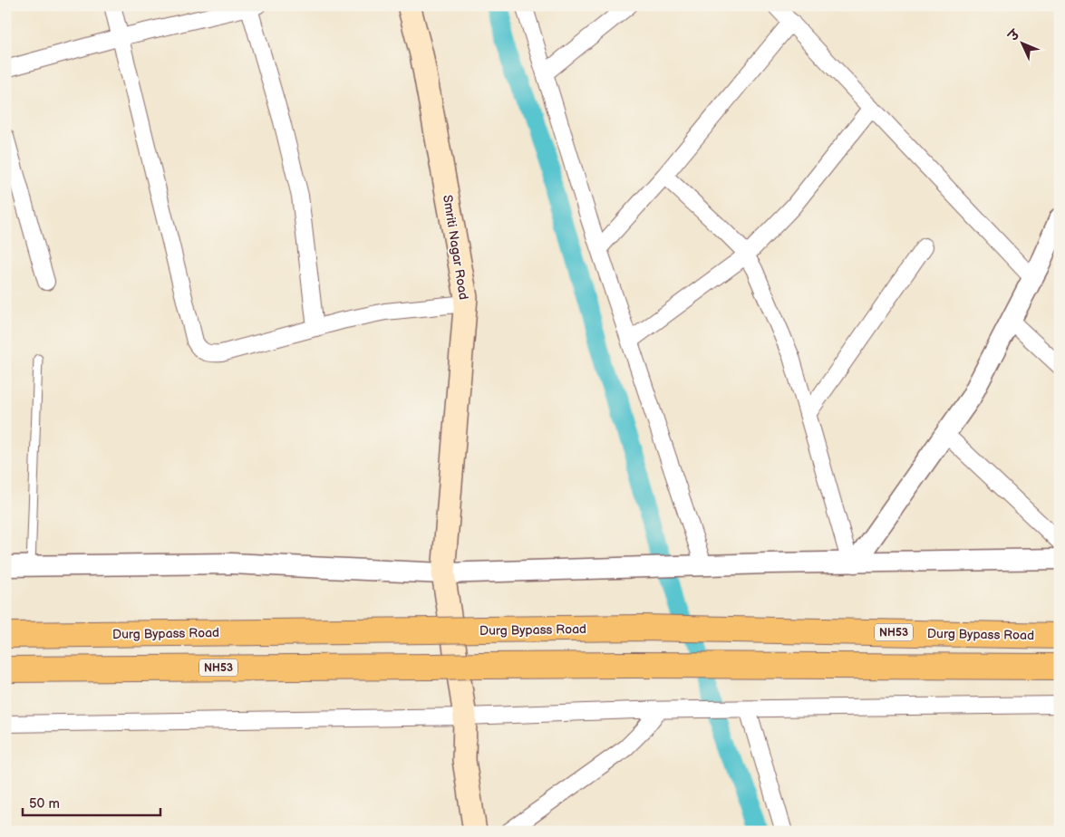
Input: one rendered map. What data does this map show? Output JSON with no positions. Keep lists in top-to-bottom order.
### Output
{
  "streets": {
    "highway": ["Durg Bypass Road", "NH53"],
    "main road": ["Smriti Nagar Road"]
  },
  "scale_bar": "50 m",
  "north": "top left"
}
